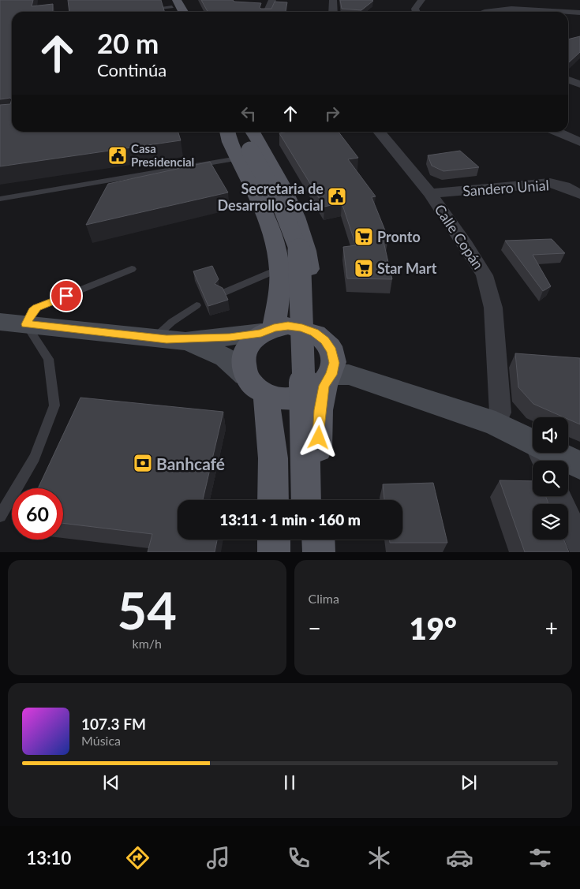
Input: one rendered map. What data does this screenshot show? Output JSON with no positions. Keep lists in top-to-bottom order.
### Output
{
  "streets": {
    "street": ["Sandero Unial", "Calle Copán"]
  },
  "crossings": [
    ["Sandero Unial", "Calle Copán"]
  ],
  "places": {
    "public building": ["Casa Presidencial", "Secretaria de Desarrollo Social"],
    "supermarket": ["Pronto", "Star Mart"],
    "bank": ["Banhcafé"]
  },
  "page": {
    "turn": ["20 m", "Continúa"],
    "limit": "60",
    "trip": "13:11 · 1 min · 160 m",
    "tile": [
      ["54", "km/h"],
      "Clima"
    ],
    "heat": ["−", "19°", "+"],
    "song": ["107.3 FM", "Música"],
    "tabs": "13:10"
  }
}
